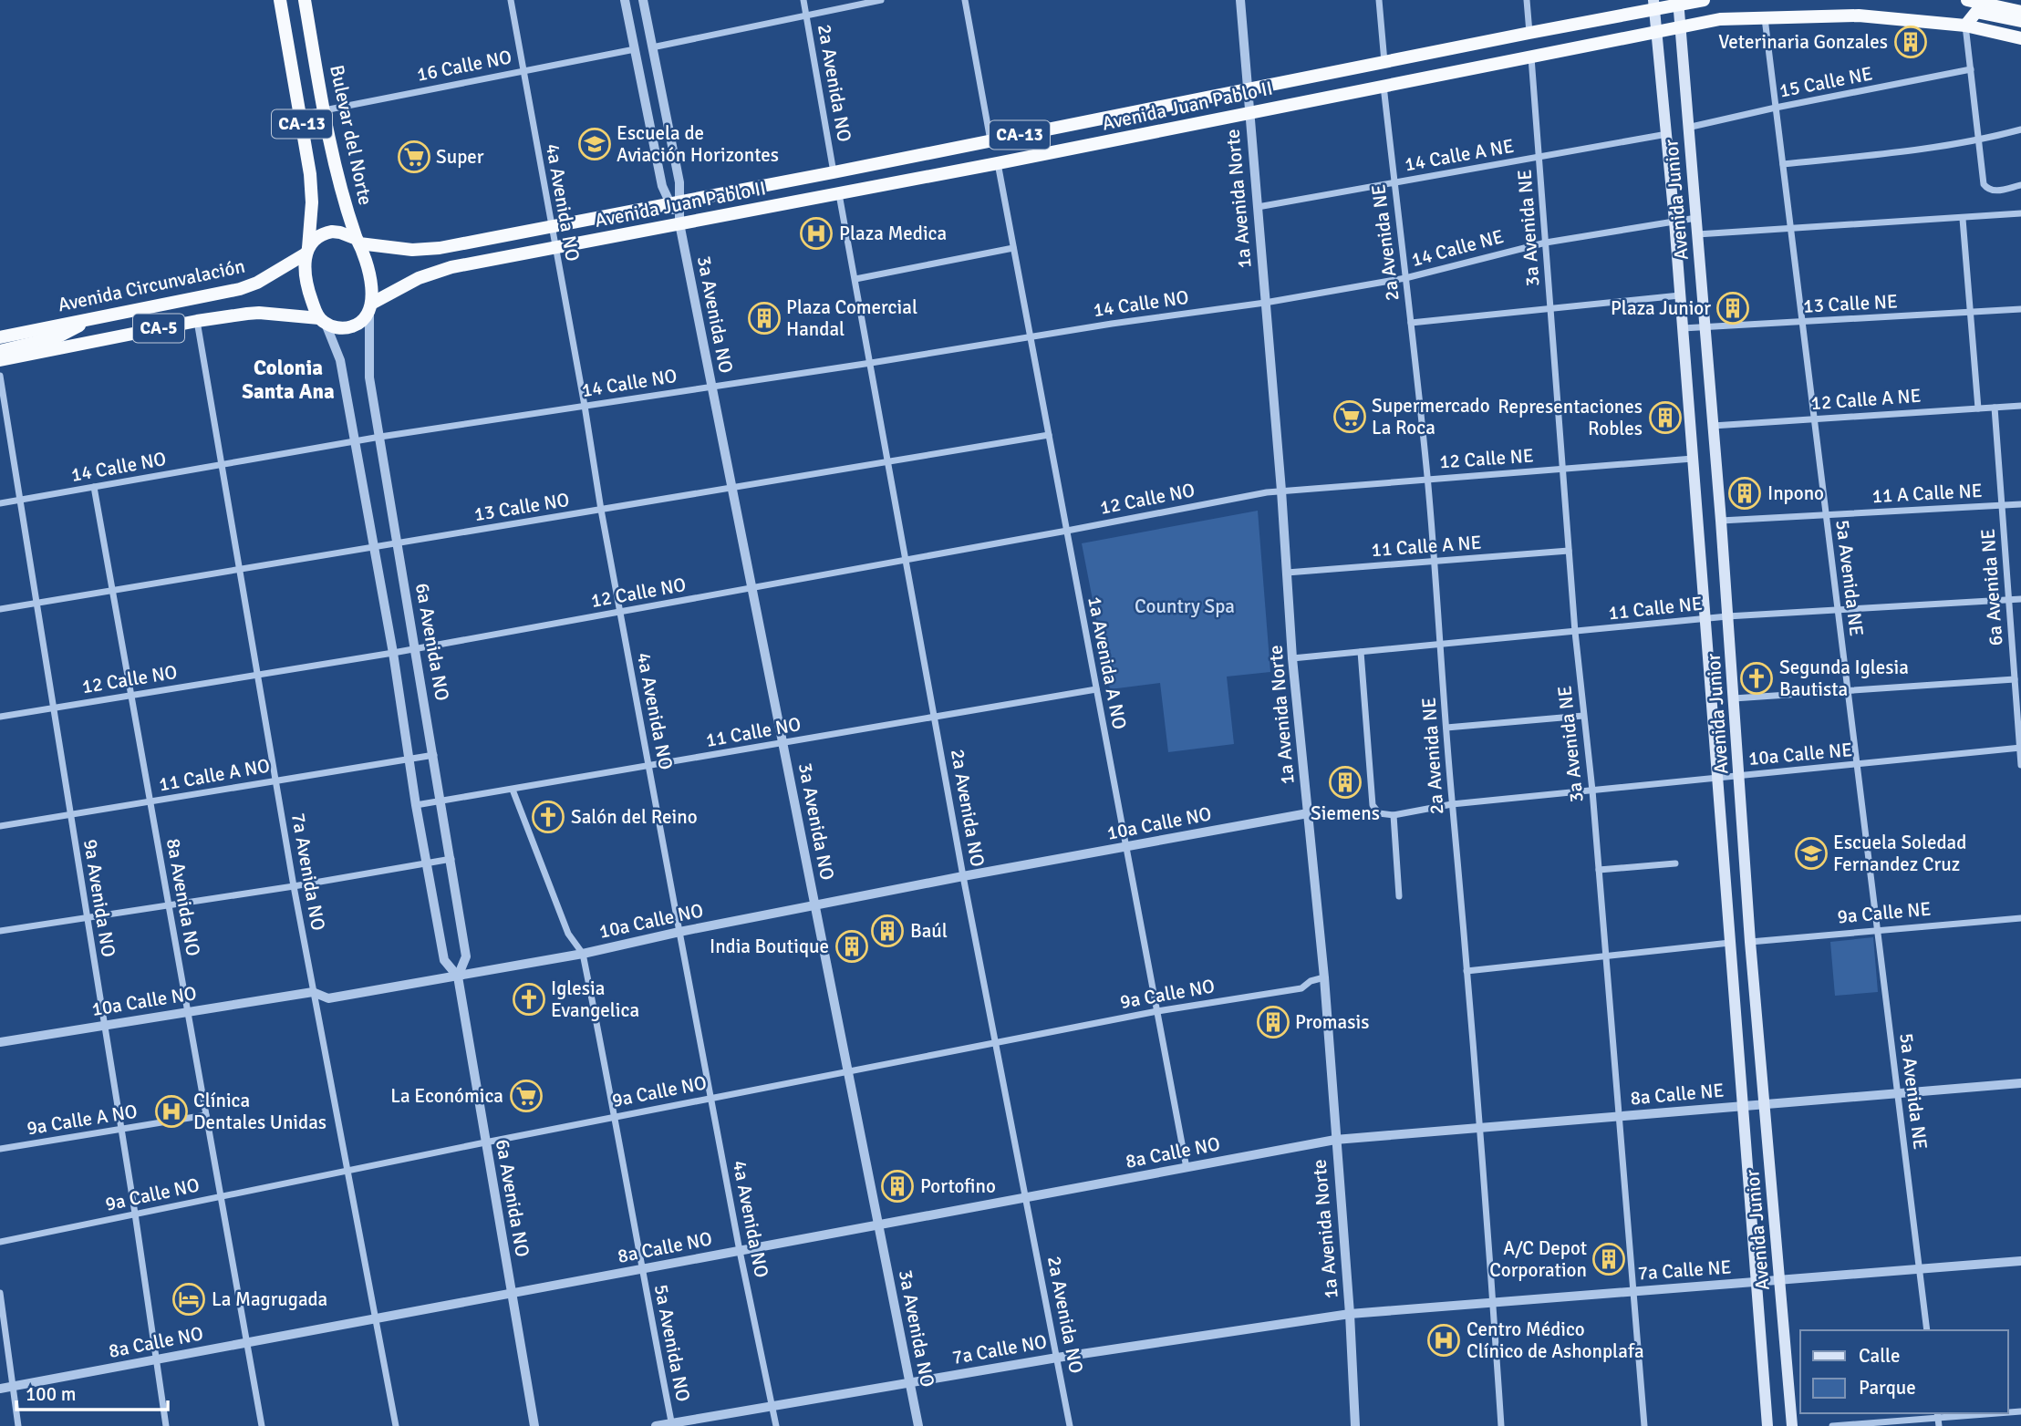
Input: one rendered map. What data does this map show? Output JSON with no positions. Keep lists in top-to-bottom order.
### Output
{
  "streets": {
    "highway": [
      "Avenida Juan Pablo II",
      "CA-13",
      "Bulevar del Norte",
      "Avenida Circunvalación",
      "CA-5"
    ],
    "main road": ["Avenida Junior"],
    "street": [
      "16 Calle NO",
      "15 Calle NE",
      "2a Avenida NO",
      "14 Calle A NE",
      "1a Avenida Norte",
      "4a Avenida NO",
      "3a Avenida NE",
      "2a Avenida NE",
      "14 Calle NE",
      "14 Calle NO",
      "13 Calle NE",
      "3a Avenida NO",
      "12 Calle A NE",
      "12 Calle NE",
      "11 A Calle NE",
      "12 Calle NO",
      "13 Calle NO",
      "11 Calle A NE",
      "5a Avenida NE",
      "6a Avenida NE",
      "11 Calle NE",
      "6a Avenida NO",
      "1a Avenida A NO",
      "11 Calle NO",
      "10a Calle NE",
      "11 Calle A NO",
      "10a Calle NO",
      "7a Avenida NO",
      "8a Avenida NO",
      "9a Avenida NO",
      "9a Calle NE",
      "9a Calle NO",
      "8a Calle NE",
      "9a Calle A NO",
      "8a Calle NO",
      "7a Calle NE",
      "5a Avenida NO",
      "7a Calle NO"
    ]
  },
  "crossings": [
    ["16 Calle NO", "CA-13"],
    ["16 Calle NO", "Bulevar del Norte"],
    ["16 Calle NO", "4a Avenida NO"],
    ["16 Calle NO", "3a Avenida NO"],
    ["15 Calle NE", "Avenida Junior"],
    ["15 Calle NE", "5a Avenida NE"],
    ["2a Avenida NO", "Avenida Juan Pablo II"],
    ["2a Avenida NO", "14 Calle NO"],
    ["2a Avenida NO", "12 Calle NO"],
    ["2a Avenida NO", "13 Calle NO"],
    ["2a Avenida NO", "11 Calle NO"],
    ["2a Avenida NO", "10a Calle NO"],
    ["2a Avenida NO", "9a Calle NO"],
    ["2a Avenida NO", "8a Calle NO"],
    ["2a Avenida NO", "7a Calle NO"],
    ["Avenida Juan Pablo II", "CA-13"],
    ["Avenida Juan Pablo II", "Bulevar del Norte"],
    ["Avenida Juan Pablo II", "1a Avenida Norte"],
    ["Avenida Juan Pablo II", "Avenida Junior"],
    ["Avenida Juan Pablo II", "4a Avenida NO"],
    ["Avenida Juan Pablo II", "3a Avenida NE"],
    ["Avenida Juan Pablo II", "2a Avenida NE"],
    ["Avenida Juan Pablo II", "Avenida Circunvalación"],
    ["Avenida Juan Pablo II", "3a Avenida NO"],
    ["Avenida Juan Pablo II", "CA-5"],
    ["Avenida Juan Pablo II", "5a Avenida NE"],
    ["Avenida Juan Pablo II", "6a Avenida NO"],
    ["Avenida Juan Pablo II", "1a Avenida A NO"],
    ["CA-13", "Bulevar del Norte"],
    ["CA-13", "Avenida Circunvalación"],
    ["CA-13", "CA-5"],
    ["CA-13", "6a Avenida NO"],
    ["Bulevar del Norte", "Avenida Circunvalación"],
    ["Bulevar del Norte", "CA-5"],
    ["Bulevar del Norte", "6a Avenida NO"],
    ["14 Calle A NE", "1a Avenida Norte"],
    ["14 Calle A NE", "Avenida Junior"],
    ["14 Calle A NE", "3a Avenida NE"],
    ["14 Calle A NE", "2a Avenida NE"],
    ["1a Avenida Norte", "14 Calle NE"],
    ["1a Avenida Norte", "14 Calle NO"],
    ["1a Avenida Norte", "12 Calle NE"],
    ["1a Avenida Norte", "12 Calle NO"],
    ["1a Avenida Norte", "11 Calle A NE"],
    ["1a Avenida Norte", "11 Calle NE"],
    ["1a Avenida Norte", "10a Calle NO"],
    ["1a Avenida Norte", "9a Calle NO"],
    ["1a Avenida Norte", "8a Calle NE"],
    ["1a Avenida Norte", "8a Calle NO"],
    ["1a Avenida Norte", "7a Calle NE"],
    ["1a Avenida Norte", "7a Calle NO"],
    ["Avenida Junior", "14 Calle NE"],
    ["Avenida Junior", "13 Calle NE"],
    ["Avenida Junior", "12 Calle A NE"],
    ["Avenida Junior", "12 Calle NE"],
    ["Avenida Junior", "11 A Calle NE"],
    ["Avenida Junior", "11 Calle NE"],
    ["Avenida Junior", "10a Calle NE"],
    ["Avenida Junior", "9a Calle NE"],
    ["Avenida Junior", "8a Calle NE"],
    ["Avenida Junior", "7a Calle NE"],
    ["4a Avenida NO", "14 Calle NO"],
    ["4a Avenida NO", "12 Calle NO"],
    ["4a Avenida NO", "13 Calle NO"],
    ["4a Avenida NO", "11 Calle NO"],
    ["4a Avenida NO", "10a Calle NO"],
    ["4a Avenida NO", "9a Calle NO"],
    ["4a Avenida NO", "8a Calle NO"],
    ["4a Avenida NO", "7a Calle NO"],
    ["3a Avenida NE", "14 Calle NE"],
    ["3a Avenida NE", "12 Calle NE"],
    ["3a Avenida NE", "11 Calle A NE"],
    ["3a Avenida NE", "11 Calle NE"],
    ["3a Avenida NE", "10a Calle NE"],
    ["3a Avenida NE", "8a Calle NE"],
    ["3a Avenida NE", "7a Calle NE"],
    ["2a Avenida NE", "14 Calle NE"],
    ["2a Avenida NE", "12 Calle NE"],
    ["2a Avenida NE", "11 Calle A NE"],
    ["2a Avenida NE", "11 Calle NE"],
    ["2a Avenida NE", "10a Calle NE"],
    ["2a Avenida NE", "8a Calle NE"],
    ["2a Avenida NE", "7a Calle NE"],
    ["14 Calle NE", "14 Calle NO"],
    ["Avenida Circunvalación", "CA-5"],
    ["Avenida Circunvalación", "6a Avenida NO"],
    ["14 Calle NO", "3a Avenida NO"],
    ["14 Calle NO", "6a Avenida NO"],
    ["14 Calle NO", "1a Avenida A NO"],
    ["14 Calle NO", "7a Avenida NO"],
    ["14 Calle NO", "8a Avenida NO"],
    ["14 Calle NO", "9a Avenida NO"],
    ["13 Calle NE", "5a Avenida NE"],
    ["3a Avenida NO", "12 Calle NO"],
    ["3a Avenida NO", "13 Calle NO"],
    ["3a Avenida NO", "11 Calle NO"],
    ["3a Avenida NO", "10a Calle NO"],
    ["3a Avenida NO", "9a Calle NO"],
    ["3a Avenida NO", "8a Calle NO"],
    ["3a Avenida NO", "7a Calle NO"],
    ["CA-5", "6a Avenida NO"],
    ["CA-5", "7a Avenida NO"],
    ["12 Calle A NE", "5a Avenida NE"],
    ["12 Calle A NE", "6a Avenida NE"],
    ["12 Calle NE", "12 Calle NO"],
    ["11 A Calle NE", "5a Avenida NE"],
    ["11 A Calle NE", "6a Avenida NE"],
    ["12 Calle NO", "6a Avenida NO"],
    ["12 Calle NO", "1a Avenida A NO"],
    ["12 Calle NO", "7a Avenida NO"],
    ["12 Calle NO", "8a Avenida NO"],
    ["12 Calle NO", "9a Avenida NO"],
    ["13 Calle NO", "6a Avenida NO"],
    ["13 Calle NO", "1a Avenida A NO"],
    ["13 Calle NO", "7a Avenida NO"],
    ["13 Calle NO", "8a Avenida NO"],
    ["13 Calle NO", "9a Avenida NO"],
    ["5a Avenida NE", "11 Calle NE"],
    ["5a Avenida NE", "10a Calle NE"],
    ["5a Avenida NE", "9a Calle NE"],
    ["5a Avenida NE", "8a Calle NE"],
    ["5a Avenida NE", "7a Calle NE"],
    ["6a Avenida NE", "11 Calle NE"],
    ["6a Avenida NE", "10a Calle NE"],
    ["6a Avenida NO", "11 Calle NO"],
    ["6a Avenida NO", "11 Calle A NO"],
    ["6a Avenida NO", "10a Calle NO"],
    ["6a Avenida NO", "9a Calle NO"],
    ["6a Avenida NO", "8a Calle NO"],
    ["1a Avenida A NO", "11 Calle NO"],
    ["1a Avenida A NO", "10a Calle NO"],
    ["1a Avenida A NO", "9a Calle NO"],
    ["1a Avenida A NO", "8a Calle NO"],
    ["11 Calle NO", "5a Avenida NO"],
    ["11 Calle A NO", "7a Avenida NO"],
    ["11 Calle A NO", "8a Avenida NO"],
    ["11 Calle A NO", "9a Avenida NO"],
    ["10a Calle NO", "7a Avenida NO"],
    ["10a Calle NO", "8a Avenida NO"],
    ["10a Calle NO", "9a Avenida NO"],
    ["10a Calle NO", "5a Avenida NO"],
    ["7a Avenida NO", "9a Calle NO"],
    ["7a Avenida NO", "8a Calle NO"],
    ["8a Avenida NO", "9a Calle NO"],
    ["8a Avenida NO", "9a Calle A NO"],
    ["8a Avenida NO", "8a Calle NO"],
    ["9a Avenida NO", "9a Calle NO"],
    ["9a Avenida NO", "9a Calle A NO"],
    ["9a Avenida NO", "8a Calle NO"],
    ["9a Calle NO", "5a Avenida NO"],
    ["8a Calle NE", "8a Calle NO"],
    ["8a Calle NO", "5a Avenida NO"],
    ["7a Calle NE", "7a Calle NO"],
    ["5a Avenida NO", "7a Calle NO"]
  ],
  "districts": ["Colonia Santa Ana"],
  "parks": ["Country Spa"],
  "places": {
    "building": [
      "Veterinaria Gonzales",
      "Plaza Junior",
      "Plaza Comercial Handal",
      "Representaciones Robles",
      "Inpono",
      "Siemens",
      "Baúl",
      "India Boutique",
      "Promasis",
      "Portofino",
      "A/C Depot Corporation"
    ],
    "school or university": ["Escuela de Aviación Horizontes", "Escuela Soledad Fernandez Cruz"],
    "supermarket": ["Super", "Supermercado La Roca", "La Económica"],
    "hospital": ["Plaza Medica", "Clínica Dentales Unidas", "Centro Médico Clínico de Ashonplafa"],
    "church": ["Segunda Iglesia Bautista", "Salón del Reino", "Iglesia Evangelica"],
    "hotel": ["La Magrugada"]
  },
  "legend": ["Calle", "Parque"],
  "scale_bar": "100 m"
}
